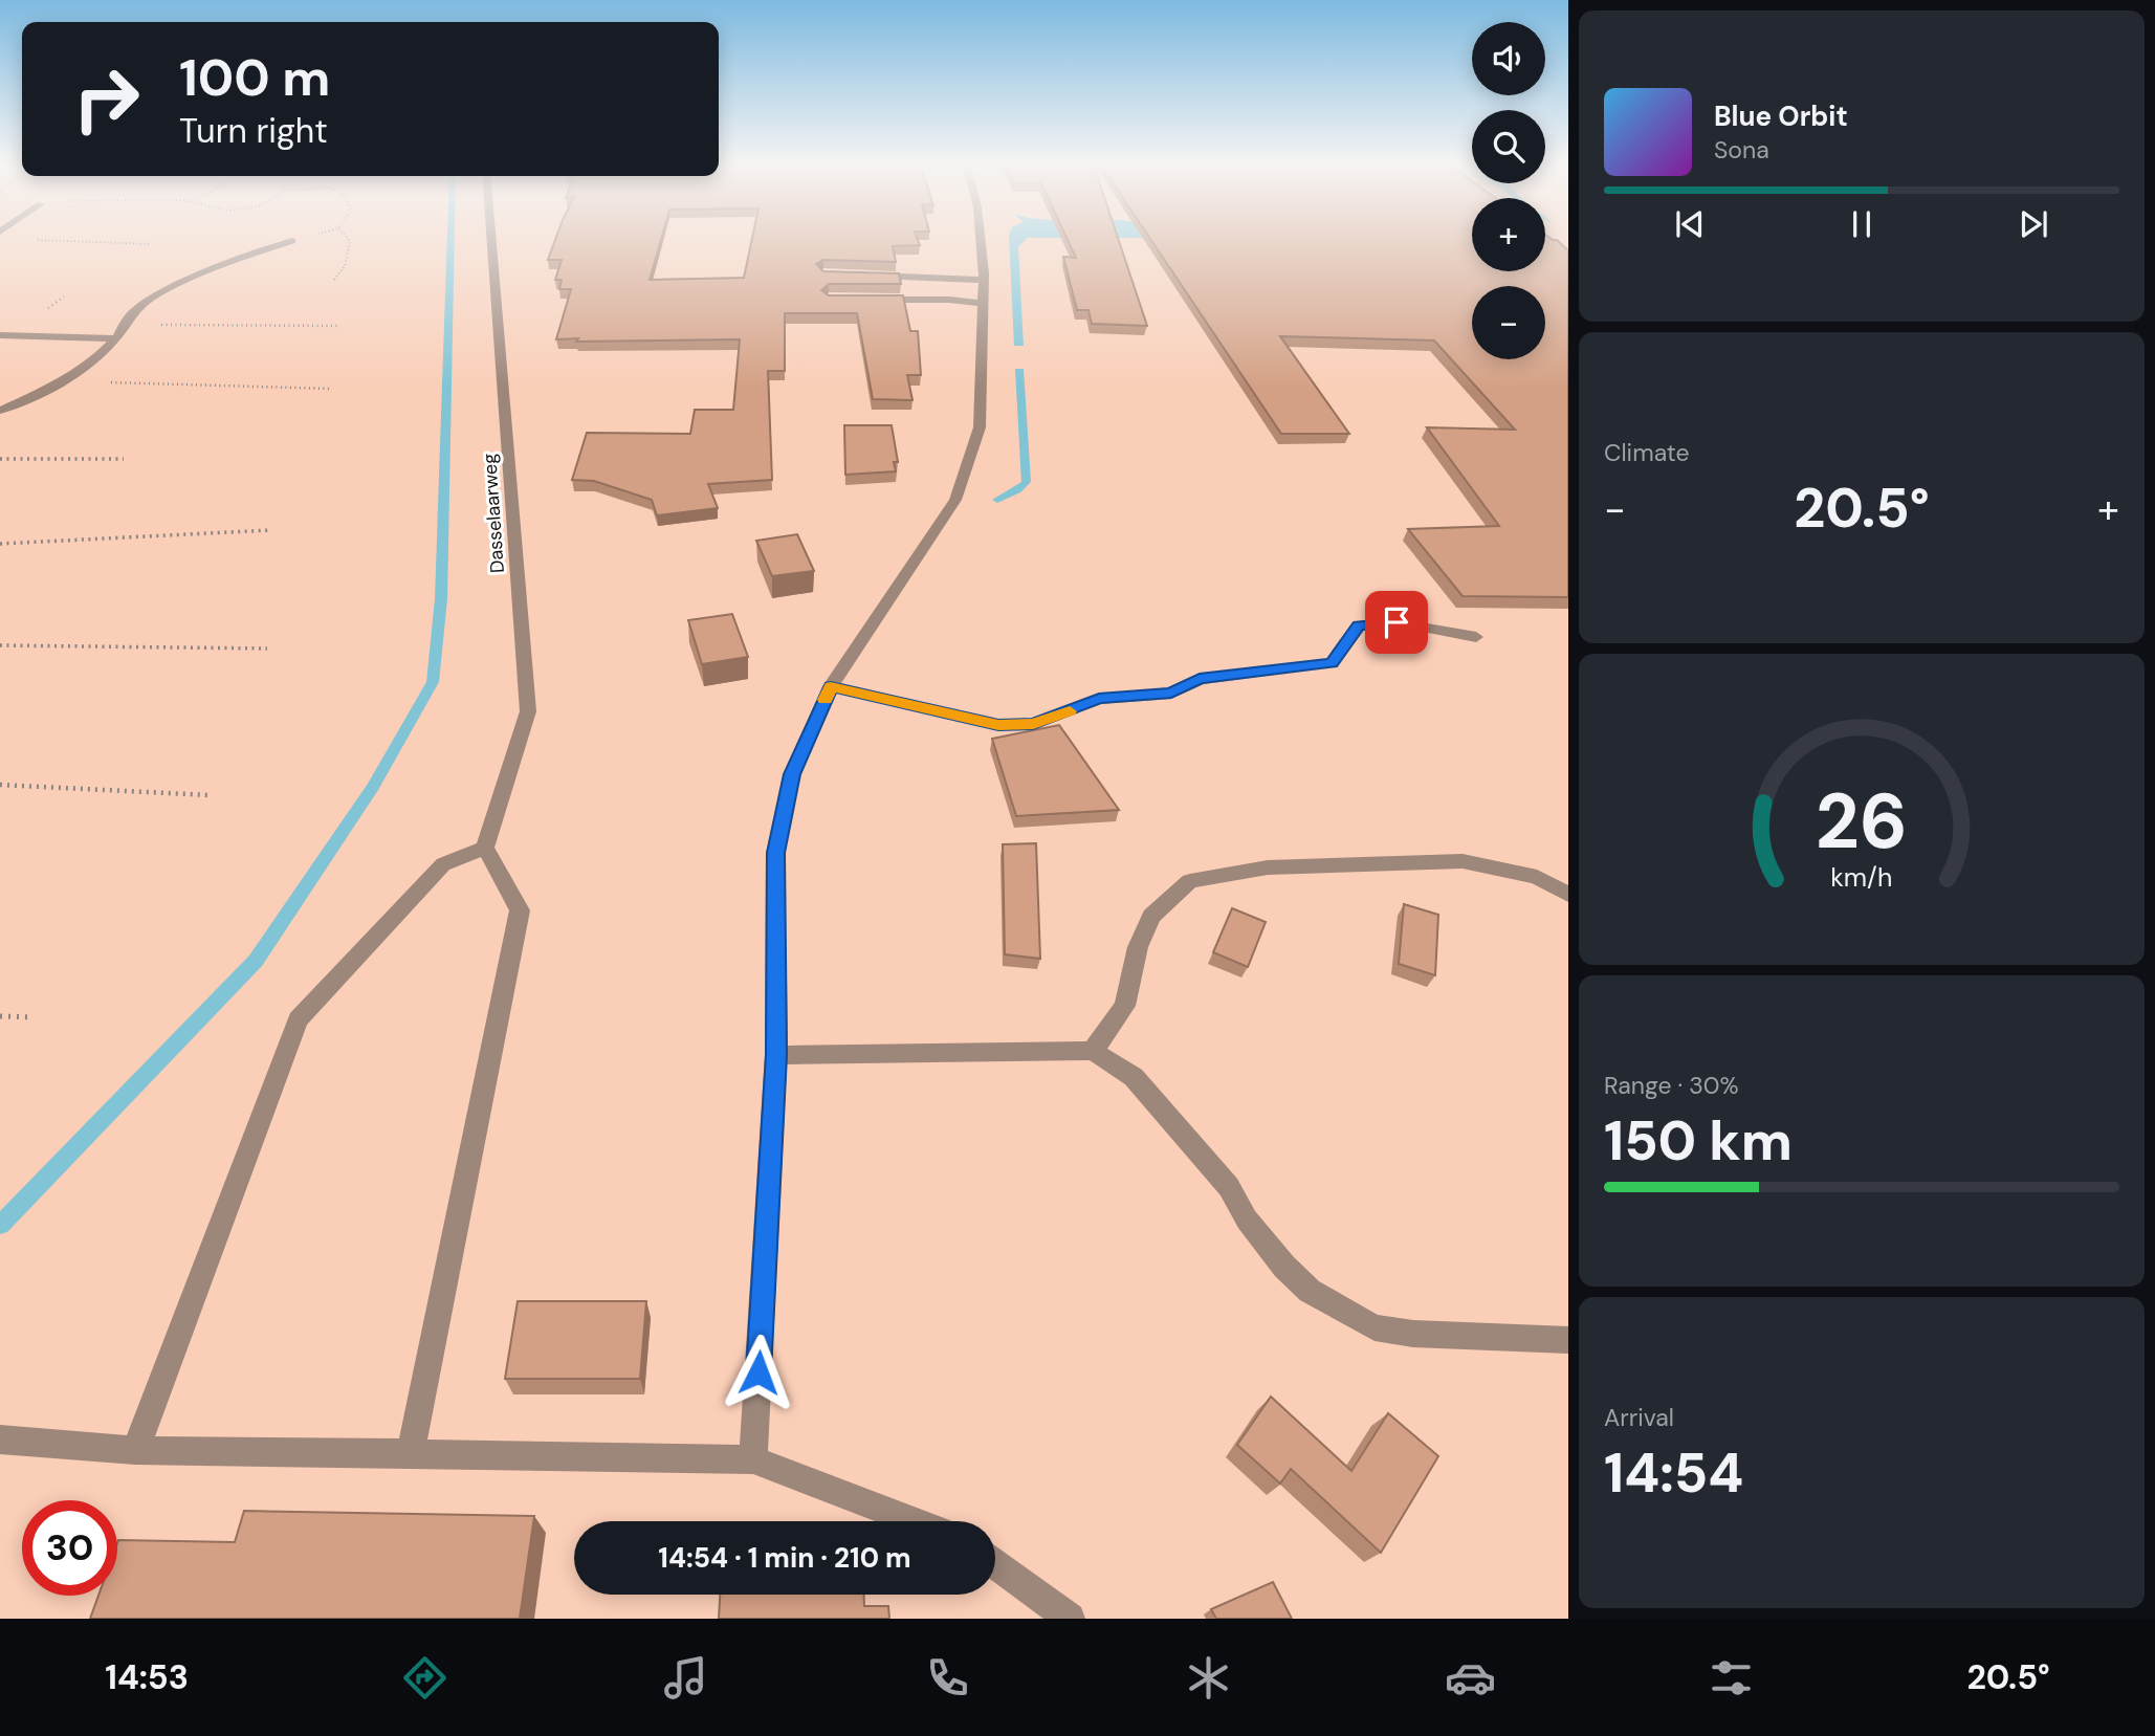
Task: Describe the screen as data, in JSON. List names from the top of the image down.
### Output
{
  "streets": {
    "street": ["Dasselaarweg"]
  },
  "page": {
    "map_buttons": ["+", "−"],
    "turn": ["100 m", "Turn right"],
    "song": ["Blue Orbit", "Sona"],
    "tile": [
      "Climate",
      ["Range · 30%", "150 km"],
      ["Arrival", "14:54"]
    ],
    "heat": ["−", "20.5°", "+"],
    "limit": "30",
    "trip": "14:54 · 1 min · 210 m",
    "tabs": ["14:53", "20.5°"],
    "gauge": ["26", "km/h"]
  }
}
